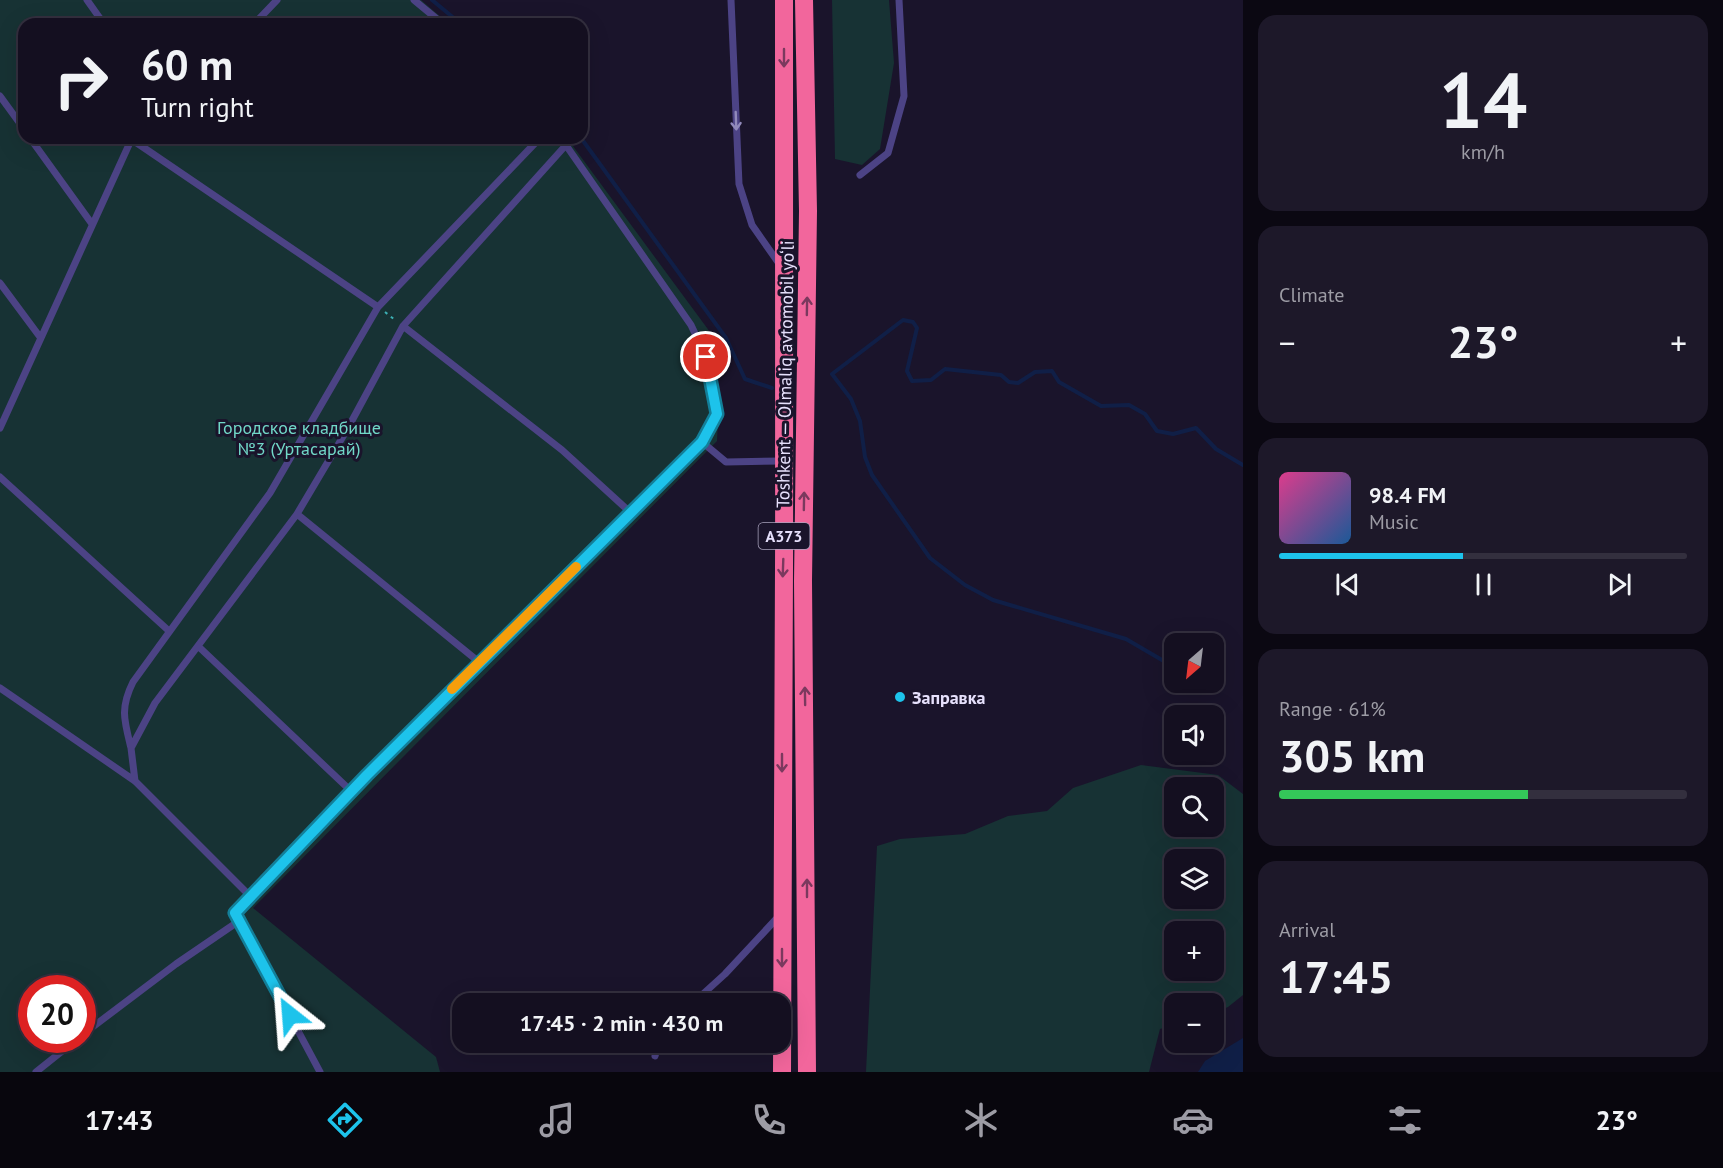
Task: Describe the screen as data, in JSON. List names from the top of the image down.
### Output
{
  "streets": {
    "highway": ["Toshkent — Olmaliq avtomobil yo‘li", "A373"]
  },
  "parks": ["Городское кладбище №3 (Уртасарай)"],
  "places": ["Заправка"],
  "north": "bottom left",
  "page": {
    "tile": [
      ["14", "km/h"],
      "Climate",
      ["Range · 61%", "305 km"],
      ["Arrival", "17:45"]
    ],
    "turn": ["60 m", "Turn right"],
    "heat": ["−", "23°", "+"],
    "song": ["98.4 FM", "Music"],
    "map_buttons": ["+", "−"],
    "limit": "20",
    "trip": "17:45 · 2 min · 430 m",
    "tabs": ["17:43", "23°"]
  }
}
